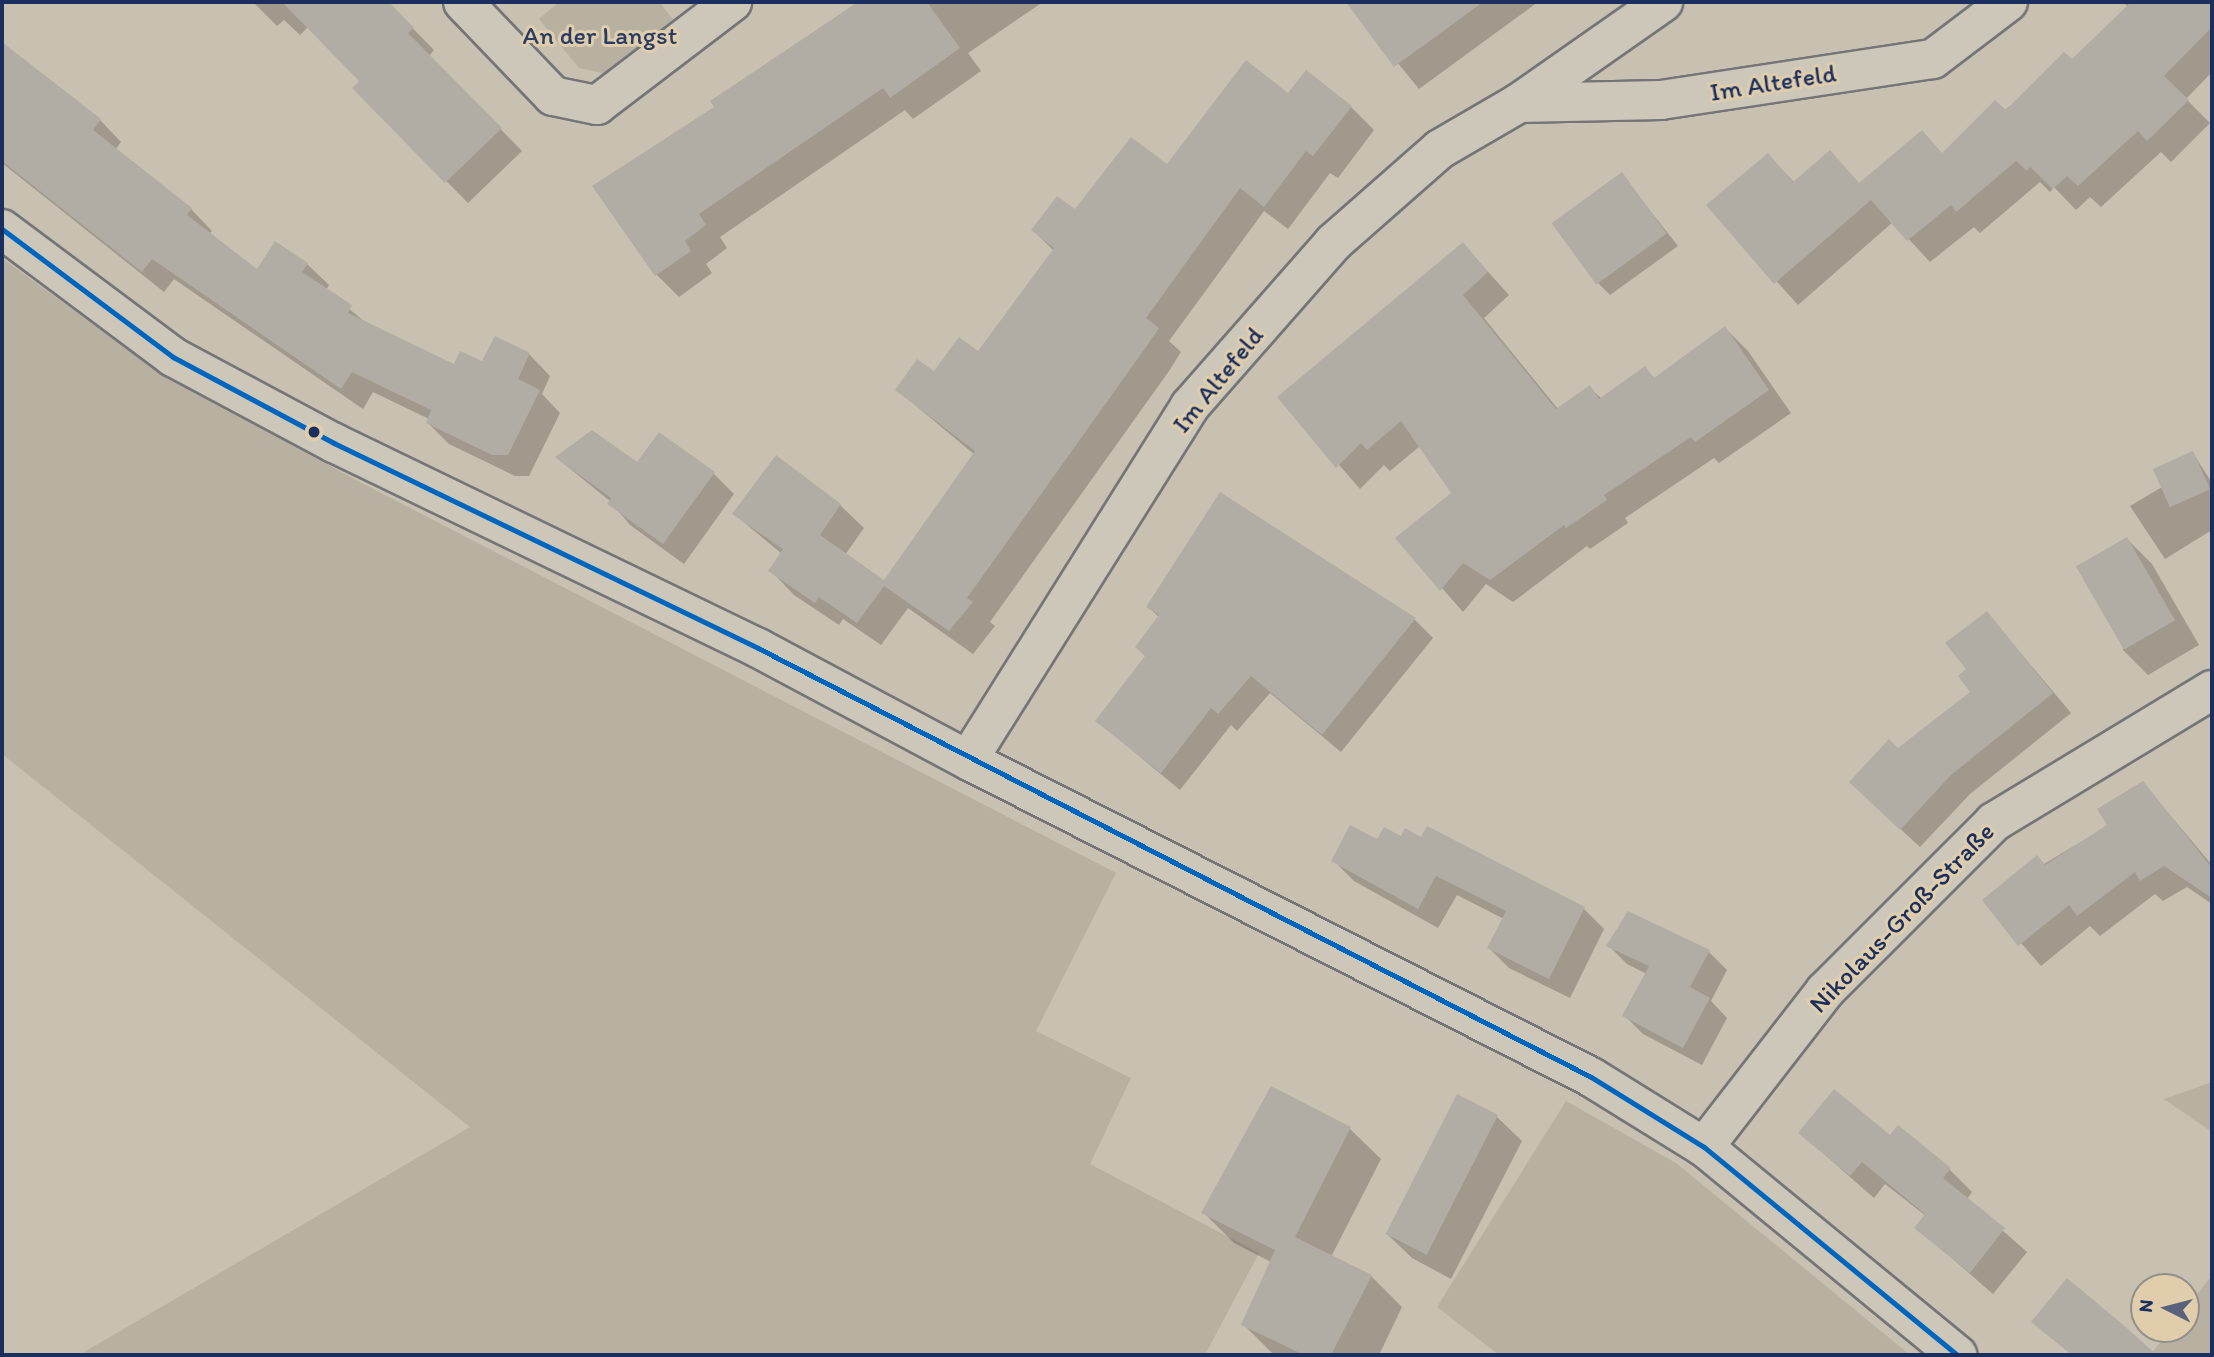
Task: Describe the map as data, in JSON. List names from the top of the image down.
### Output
{
  "streets": {
    "street": ["Im Altefeld", "Nikolaus-Groß-Straße"]
  },
  "parks": ["An der Langst"],
  "north": "left"
}
